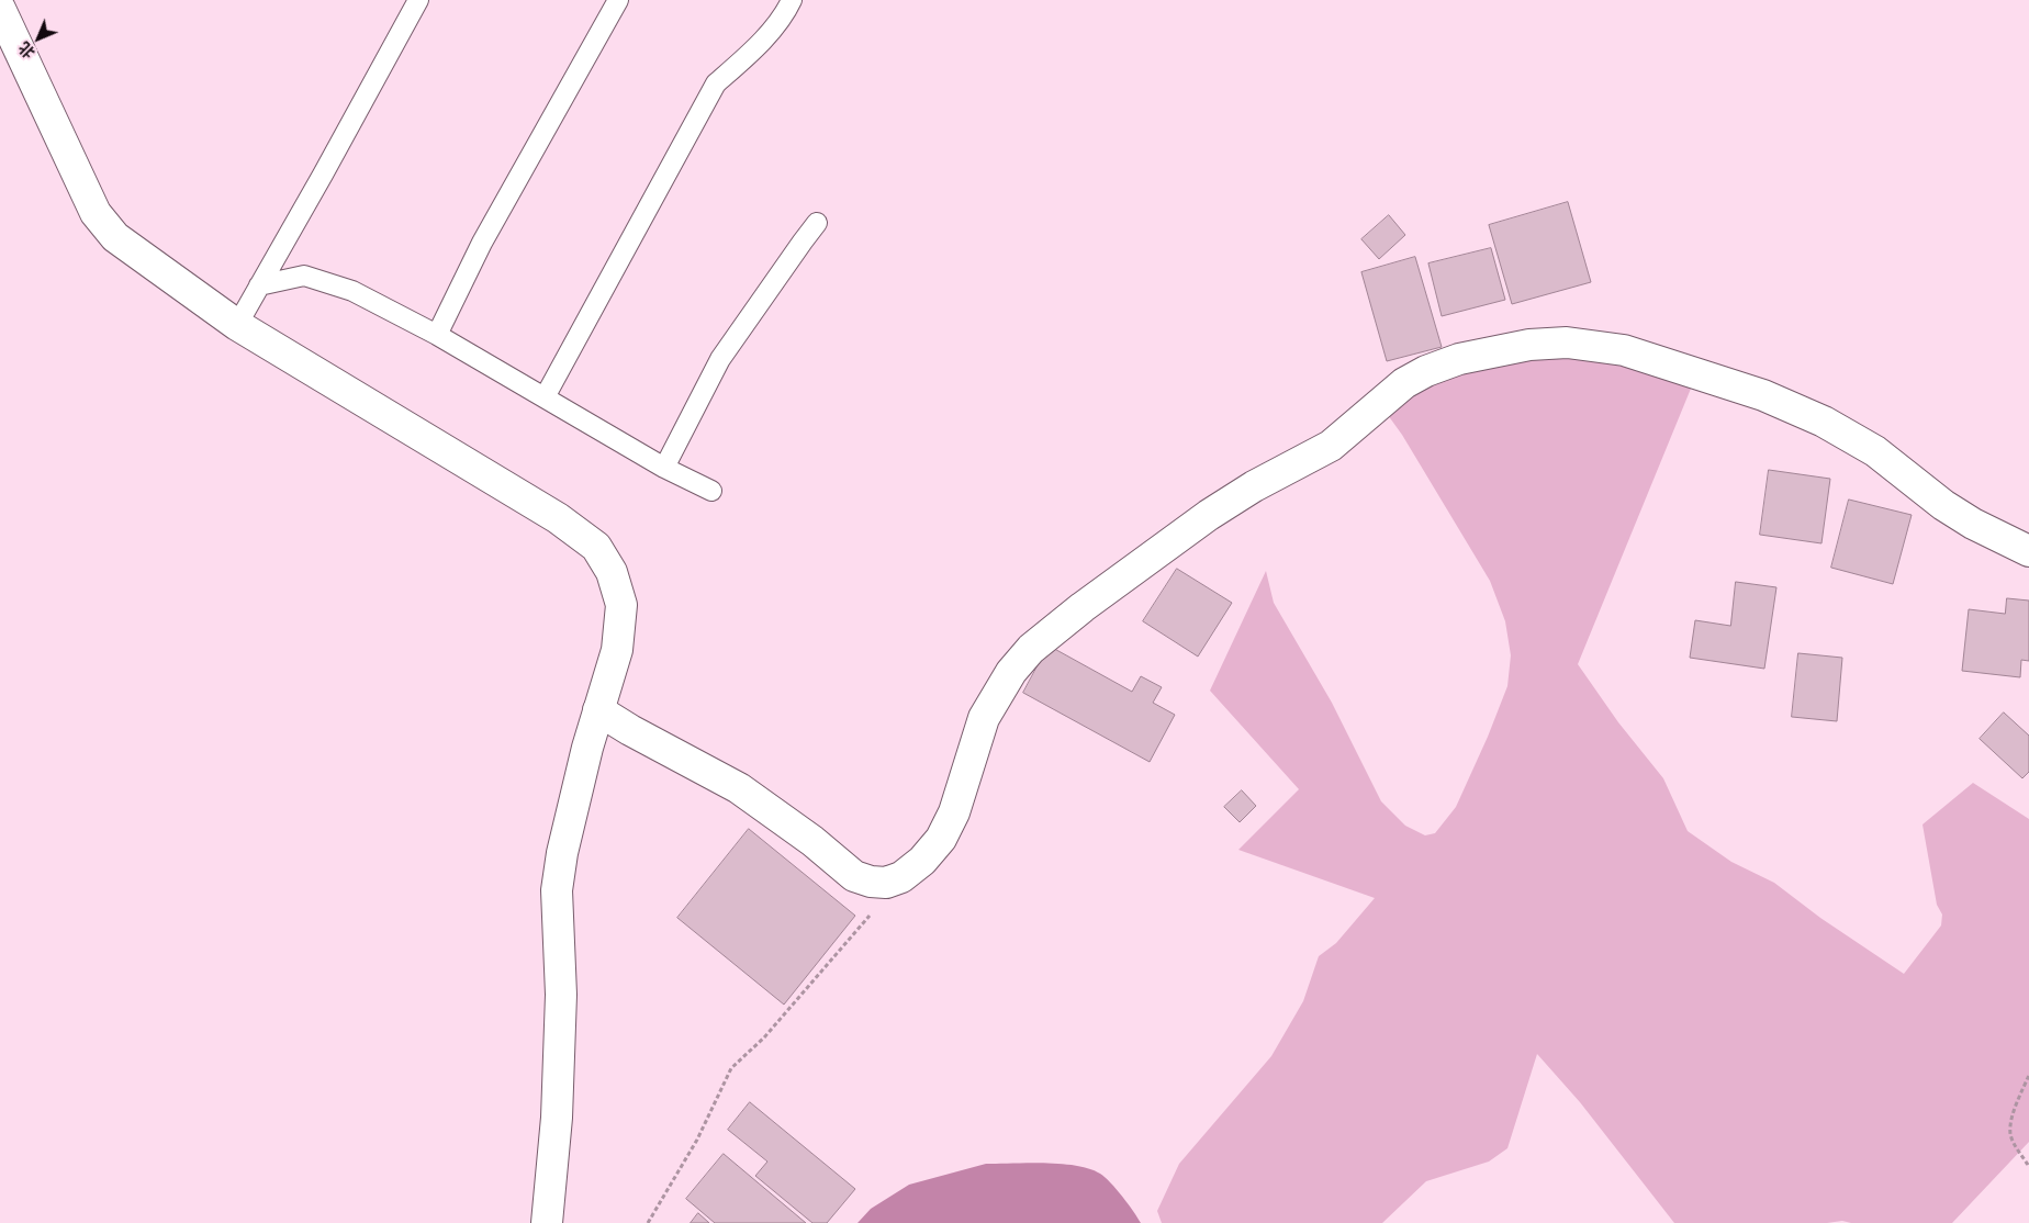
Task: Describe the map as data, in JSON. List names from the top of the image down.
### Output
{
  "north": "bottom left"
}
